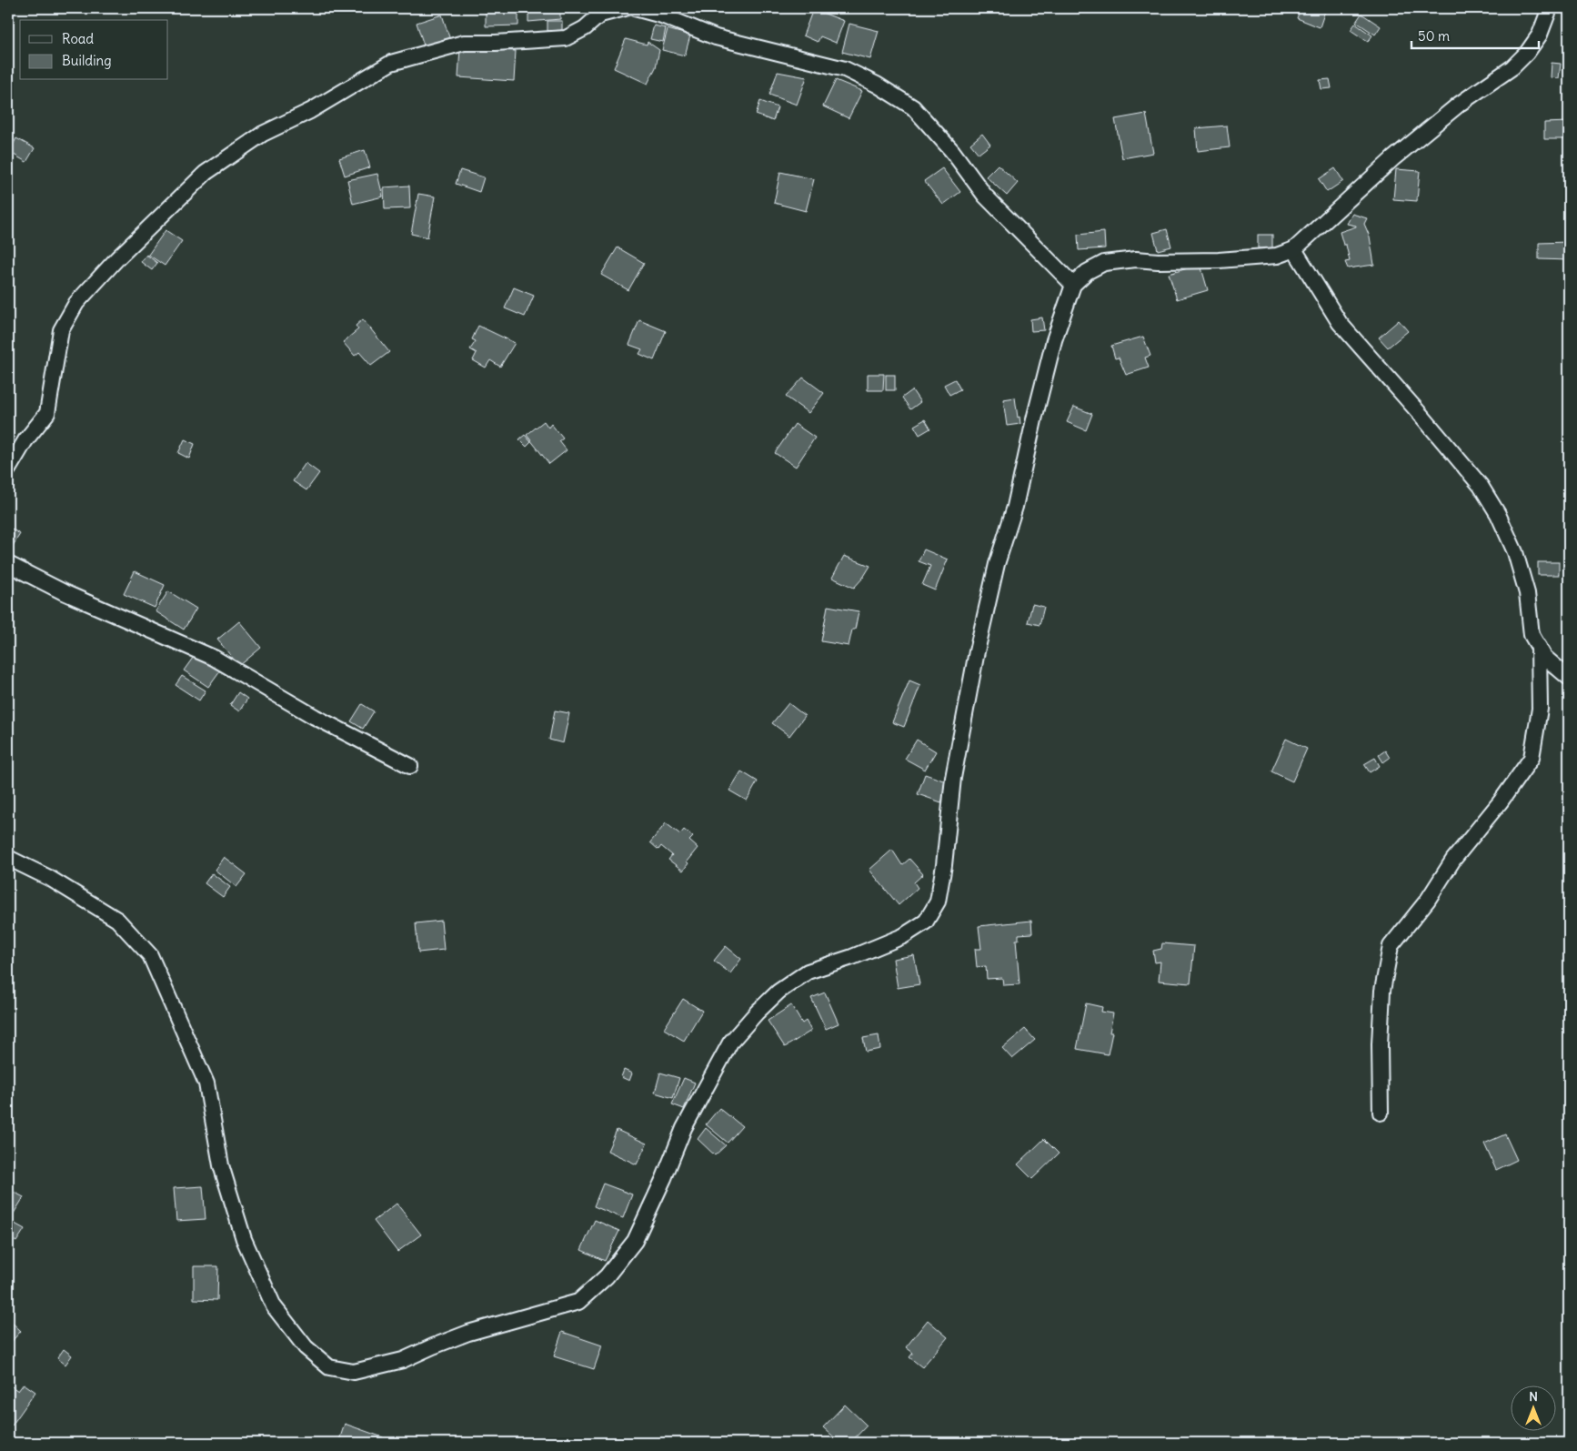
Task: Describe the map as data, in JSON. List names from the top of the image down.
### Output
{
  "legend": ["Road", "Building"],
  "scale_bar": "50 m",
  "north": "top"
}
